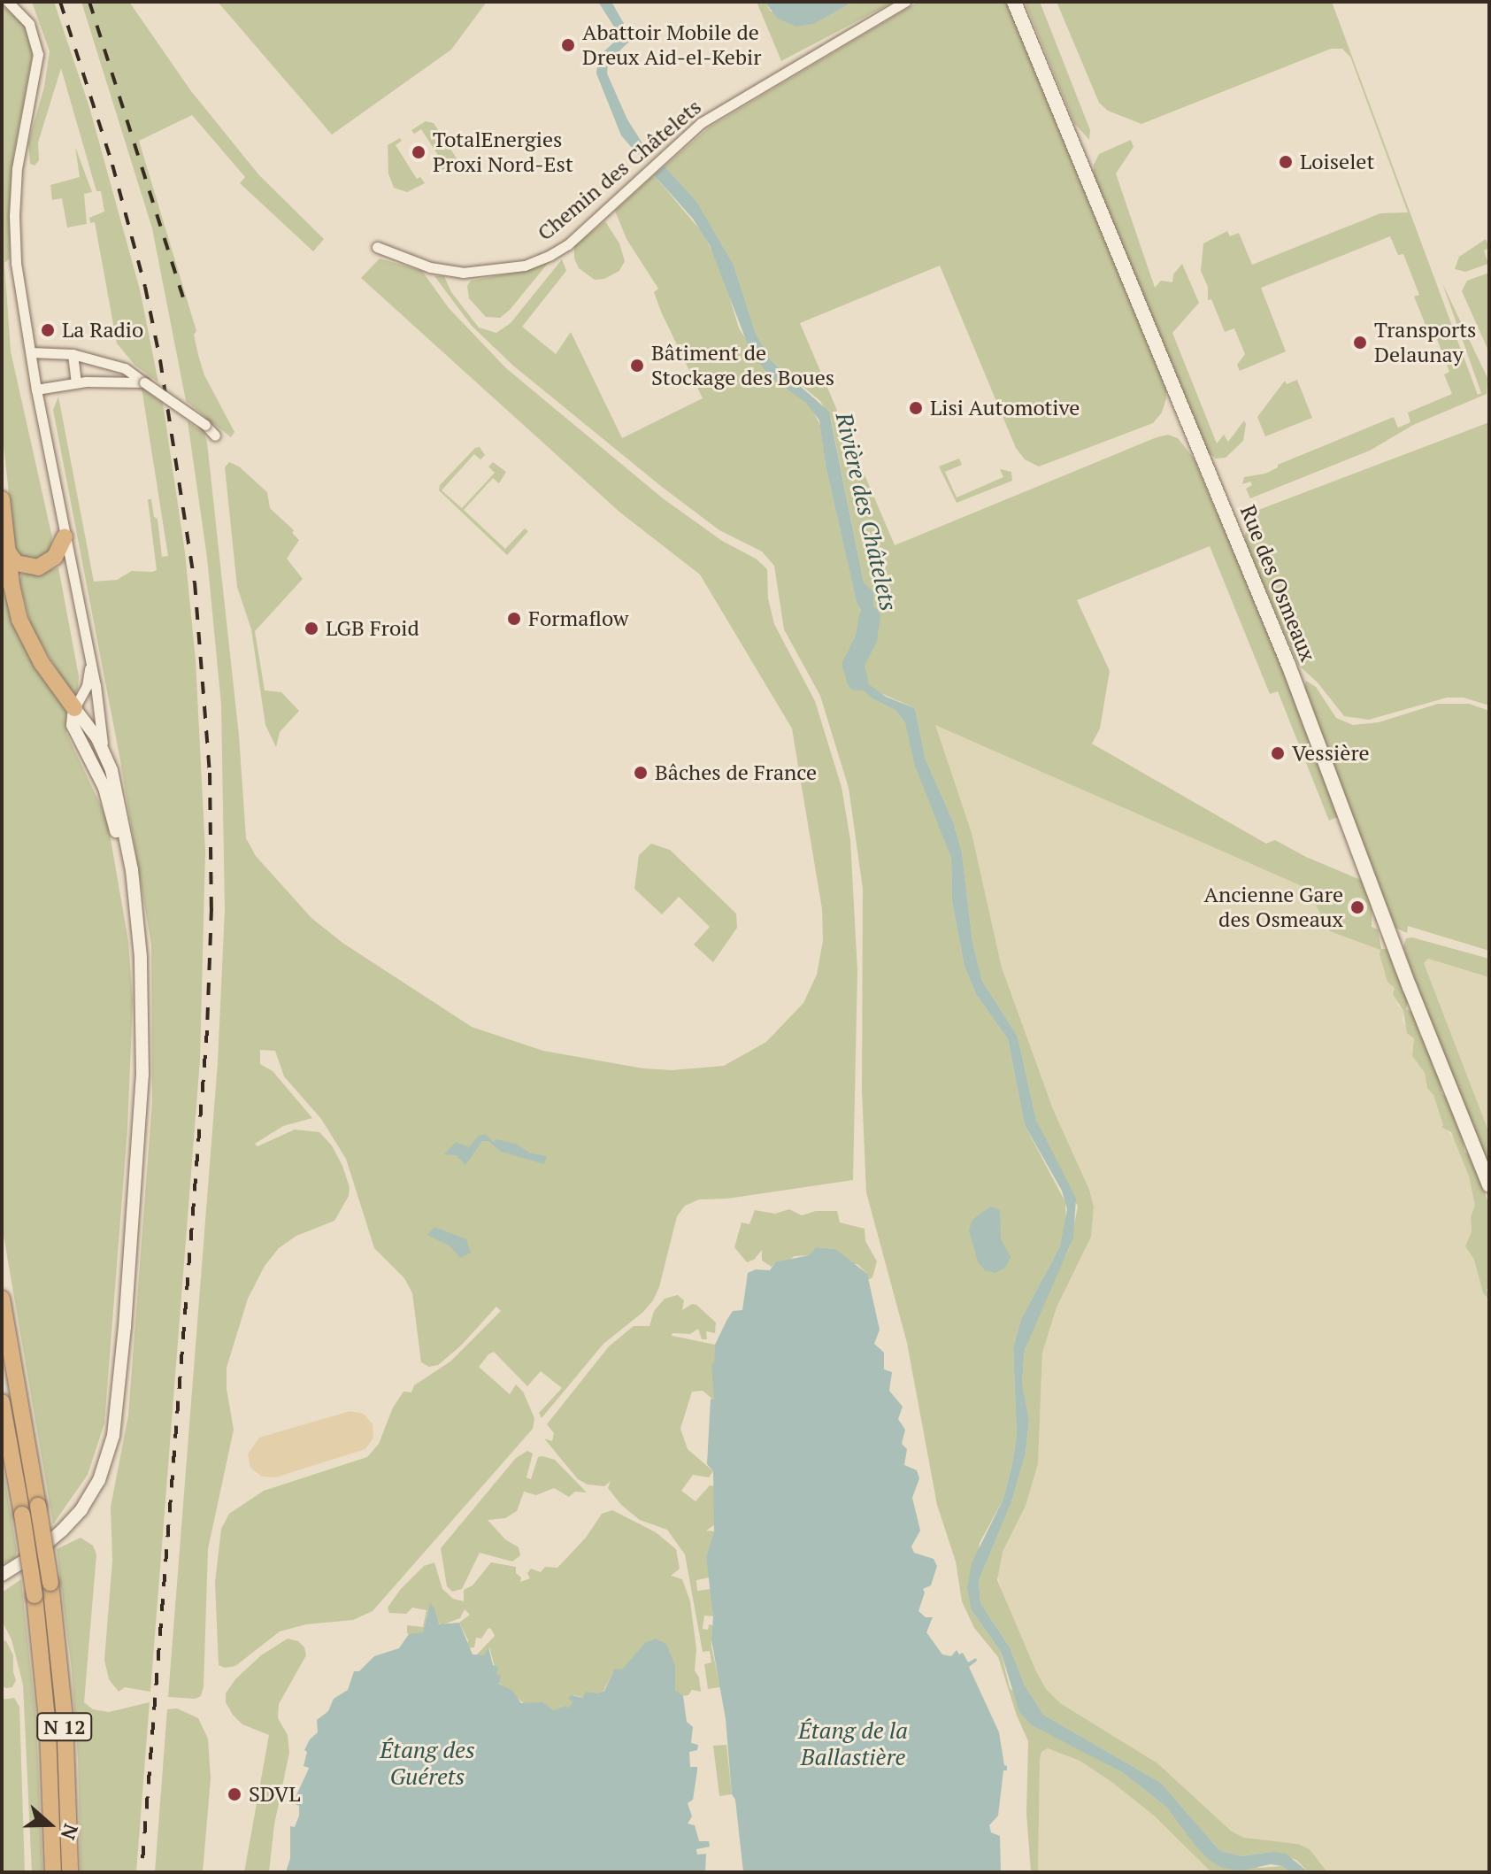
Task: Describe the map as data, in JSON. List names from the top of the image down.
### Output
{
  "streets": {
    "highway": ["N 12"],
    "main road": ["Rue des Osmeaux"],
    "street": ["Chemin des Châtelets"]
  },
  "water": ["Rivière des Châtelets", "Étang de la Ballastière", "Étang des Guérets"],
  "places": [
    "Abattoir Mobile de Dreux Aid-el-Kebir",
    "TotalEnergies Proxi Nord-Est",
    "Loiselet",
    "La Radio",
    "Transports Delaunay",
    "Bâtiment de Stockage des Boues",
    "Lisi Automotive",
    "Formaflow",
    "LGB Froid",
    "Vessière",
    "Bâches de France",
    "Ancienne Gare des Osmeaux",
    "SDVL"
  ],
  "north": "right"
}
